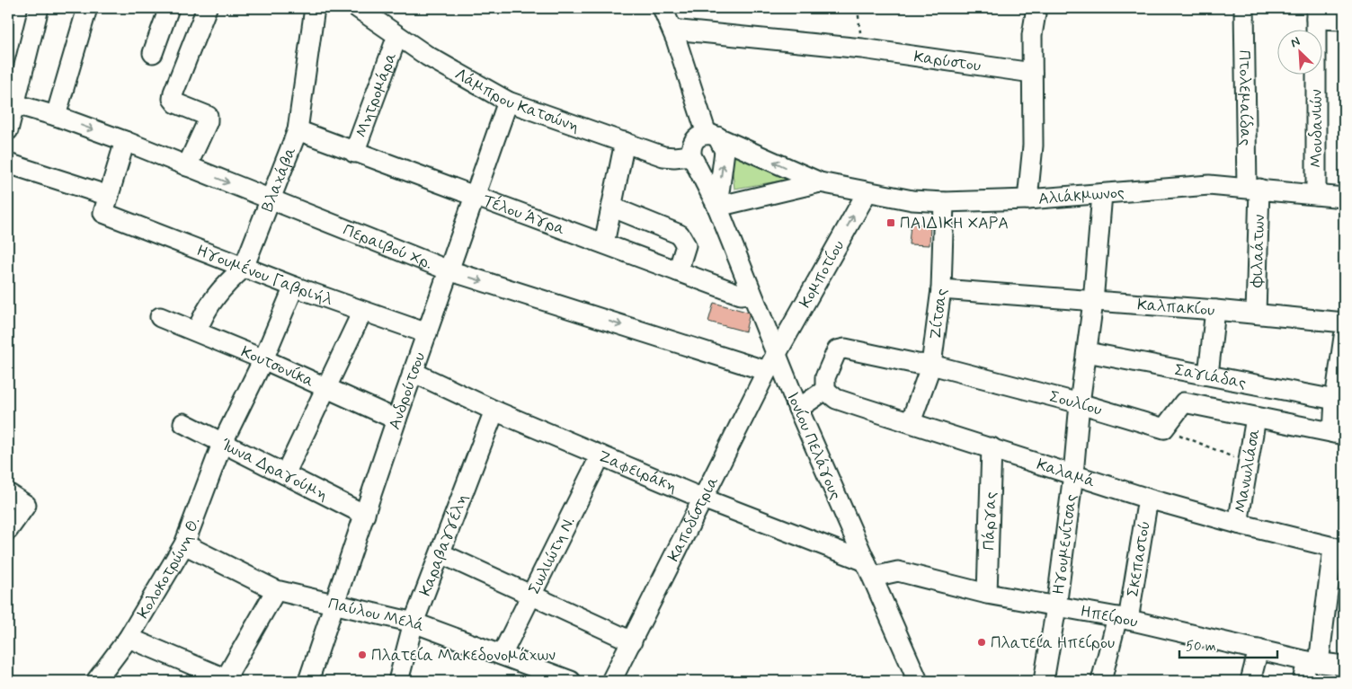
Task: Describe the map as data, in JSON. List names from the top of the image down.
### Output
{
  "streets": {
    "street": [
      "Καρύστου",
      "Μητρομάρα",
      "Λάμπρου Κατσώνη",
      "Πτολεμαίδας",
      "Μουδανιών",
      "Βλαχάβα",
      "Αλιάκμωνος",
      "Τέλου Άγρα",
      "Περαιβού Χρ.",
      "Φιλαάτων",
      "Κομποτίου",
      "Ηγουμένου Γαβριήλ",
      "Καλπακίου",
      "Ζίτσας",
      "Κουτσονίκα",
      "Σαγιάδας",
      "Ανδρούτσου",
      "Σουλίου",
      "Ιονίου Πελάγους",
      "Ίωνα Δραγούμη",
      "Ζαφειράκη",
      "Μανωλιάσα",
      "Καλαμά",
      "Καποδίστρια",
      "Πάργας",
      "Καραβαγγέλη",
      "Ηγουμενίτσας",
      "Σωλιώτη Ν.",
      "Σκεπαστού",
      "Κολοκοτρώνη Θ.",
      "Παύλου Μελά",
      "Ηπείρου"
    ]
  },
  "crossings": [
    ["Μητρομάρα", "Λάμπρου Κατσώνη"],
    ["Μητρομάρα", "Τέλου Άγρα"],
    ["Λάμπρου Κατσώνη", "Ανδρούτσου"],
    ["Λάμπρου Κατσώνη", "Ιονίου Πελάγους"],
    ["Πτολεμαίδας", "Αλιάκμωνος"],
    ["Πτολεμαίδας", "Φιλαάτων"],
    ["Μουδανιών", "Αλιάκμωνος"],
    ["Βλαχάβα", "Τέλου Άγρα"],
    ["Βλαχάβα", "Περαιβού Χρ."],
    ["Βλαχάβα", "Ηγουμένου Γαβριήλ"],
    ["Βλαχάβα", "Κουτσονίκα"],
    ["Αλιάκμωνος", "Φιλαάτων"],
    ["Αλιάκμωνος", "Κομποτίου"],
    ["Αλιάκμωνος", "Ζίτσας"],
    ["Αλιάκμωνος", "Ιονίου Πελάγους"],
    ["Αλιάκμωνος", "Ηγουμενίτσας"],
    ["Τέλου Άγρα", "Ανδρούτσου"],
    ["Τέλου Άγρα", "Ιονίου Πελάγους"],
    ["Περαιβού Χρ.", "Κομποτίου"],
    ["Περαιβού Χρ.", "Ανδρούτσου"],
    ["Περαιβού Χρ.", "Ιονίου Πελάγους"],
    ["Περαιβού Χρ.", "Καποδίστρια"],
    ["Φιλαάτων", "Καλπακίου"],
    ["Κομποτίου", "Ιονίου Πελάγους"],
    ["Κομποτίου", "Καποδίστρια"],
    ["Ηγουμένου Γαβριήλ", "Ανδρούτσου"],
    ["Ηγουμένου Γαβριήλ", "Κολοκοτρώνη Θ."],
    ["Καλπακίου", "Ζίτσας"],
    ["Καλπακίου", "Ηγουμενίτσας"],
    ["Ζίτσας", "Σουλίου"],
    ["Ζίτσας", "Καλαμά"],
    ["Κουτσονίκα", "Ανδρούτσου"],
    ["Κουτσονίκα", "Κολοκοτρώνη Θ."],
    ["Σαγιάδας", "Ηγουμενίτσας"],
    ["Ανδρούτσου", "Ίωνα Δραγούμη"],
    ["Ανδρούτσου", "Ζαφειράκη"],
    ["Ανδρούτσου", "Παύλου Μελά"],
    ["Σουλίου", "Καλαμά"],
    ["Σουλίου", "Ηγουμενίτσας"],
    ["Ιονίου Πελάγους", "Ζαφειράκη"],
    ["Ιονίου Πελάγους", "Καποδίστρια"],
    ["Ιονίου Πελάγους", "Ηπείρου"],
    ["Ίωνα Δραγούμη", "Κολοκοτρώνη Θ."],
    ["Ζαφειράκη", "Καποδίστρια"],
    ["Ζαφειράκη", "Καραβαγγέλη"],
    ["Ζαφειράκη", "Σωλιώτη Ν."],
    ["Ζαφειράκη", "Ηπείρου"],
    ["Μανωλιάσα", "Καλαμά"],
    ["Καλαμά", "Πάργας"],
    ["Καλαμά", "Ηγουμενίτσας"],
    ["Καλαμά", "Σκεπαστού"],
    ["Πάργας", "Ηπείρου"],
    ["Καραβαγγέλη", "Παύλου Μελά"],
    ["Ηγουμενίτσας", "Ηπείρου"],
    ["Σωλιώτη Ν.", "Παύλου Μελά"],
    ["Σκεπαστού", "Ηπείρου"],
    ["Κολοκοτρώνη Θ.", "Παύλου Μελά"]
  ],
  "one_way": ["Περαιβού Χρ.", "Κομποτίου"],
  "places": {
    "transit": ["ΠΑΙΔΙΚΗ ΧΑΡΑ"],
    "other": ["Πλατεία Ηπείρου", "Πλατεία Μακεδονομάχων"]
  },
  "scale_bar": "50 m",
  "north": "top left"
}
